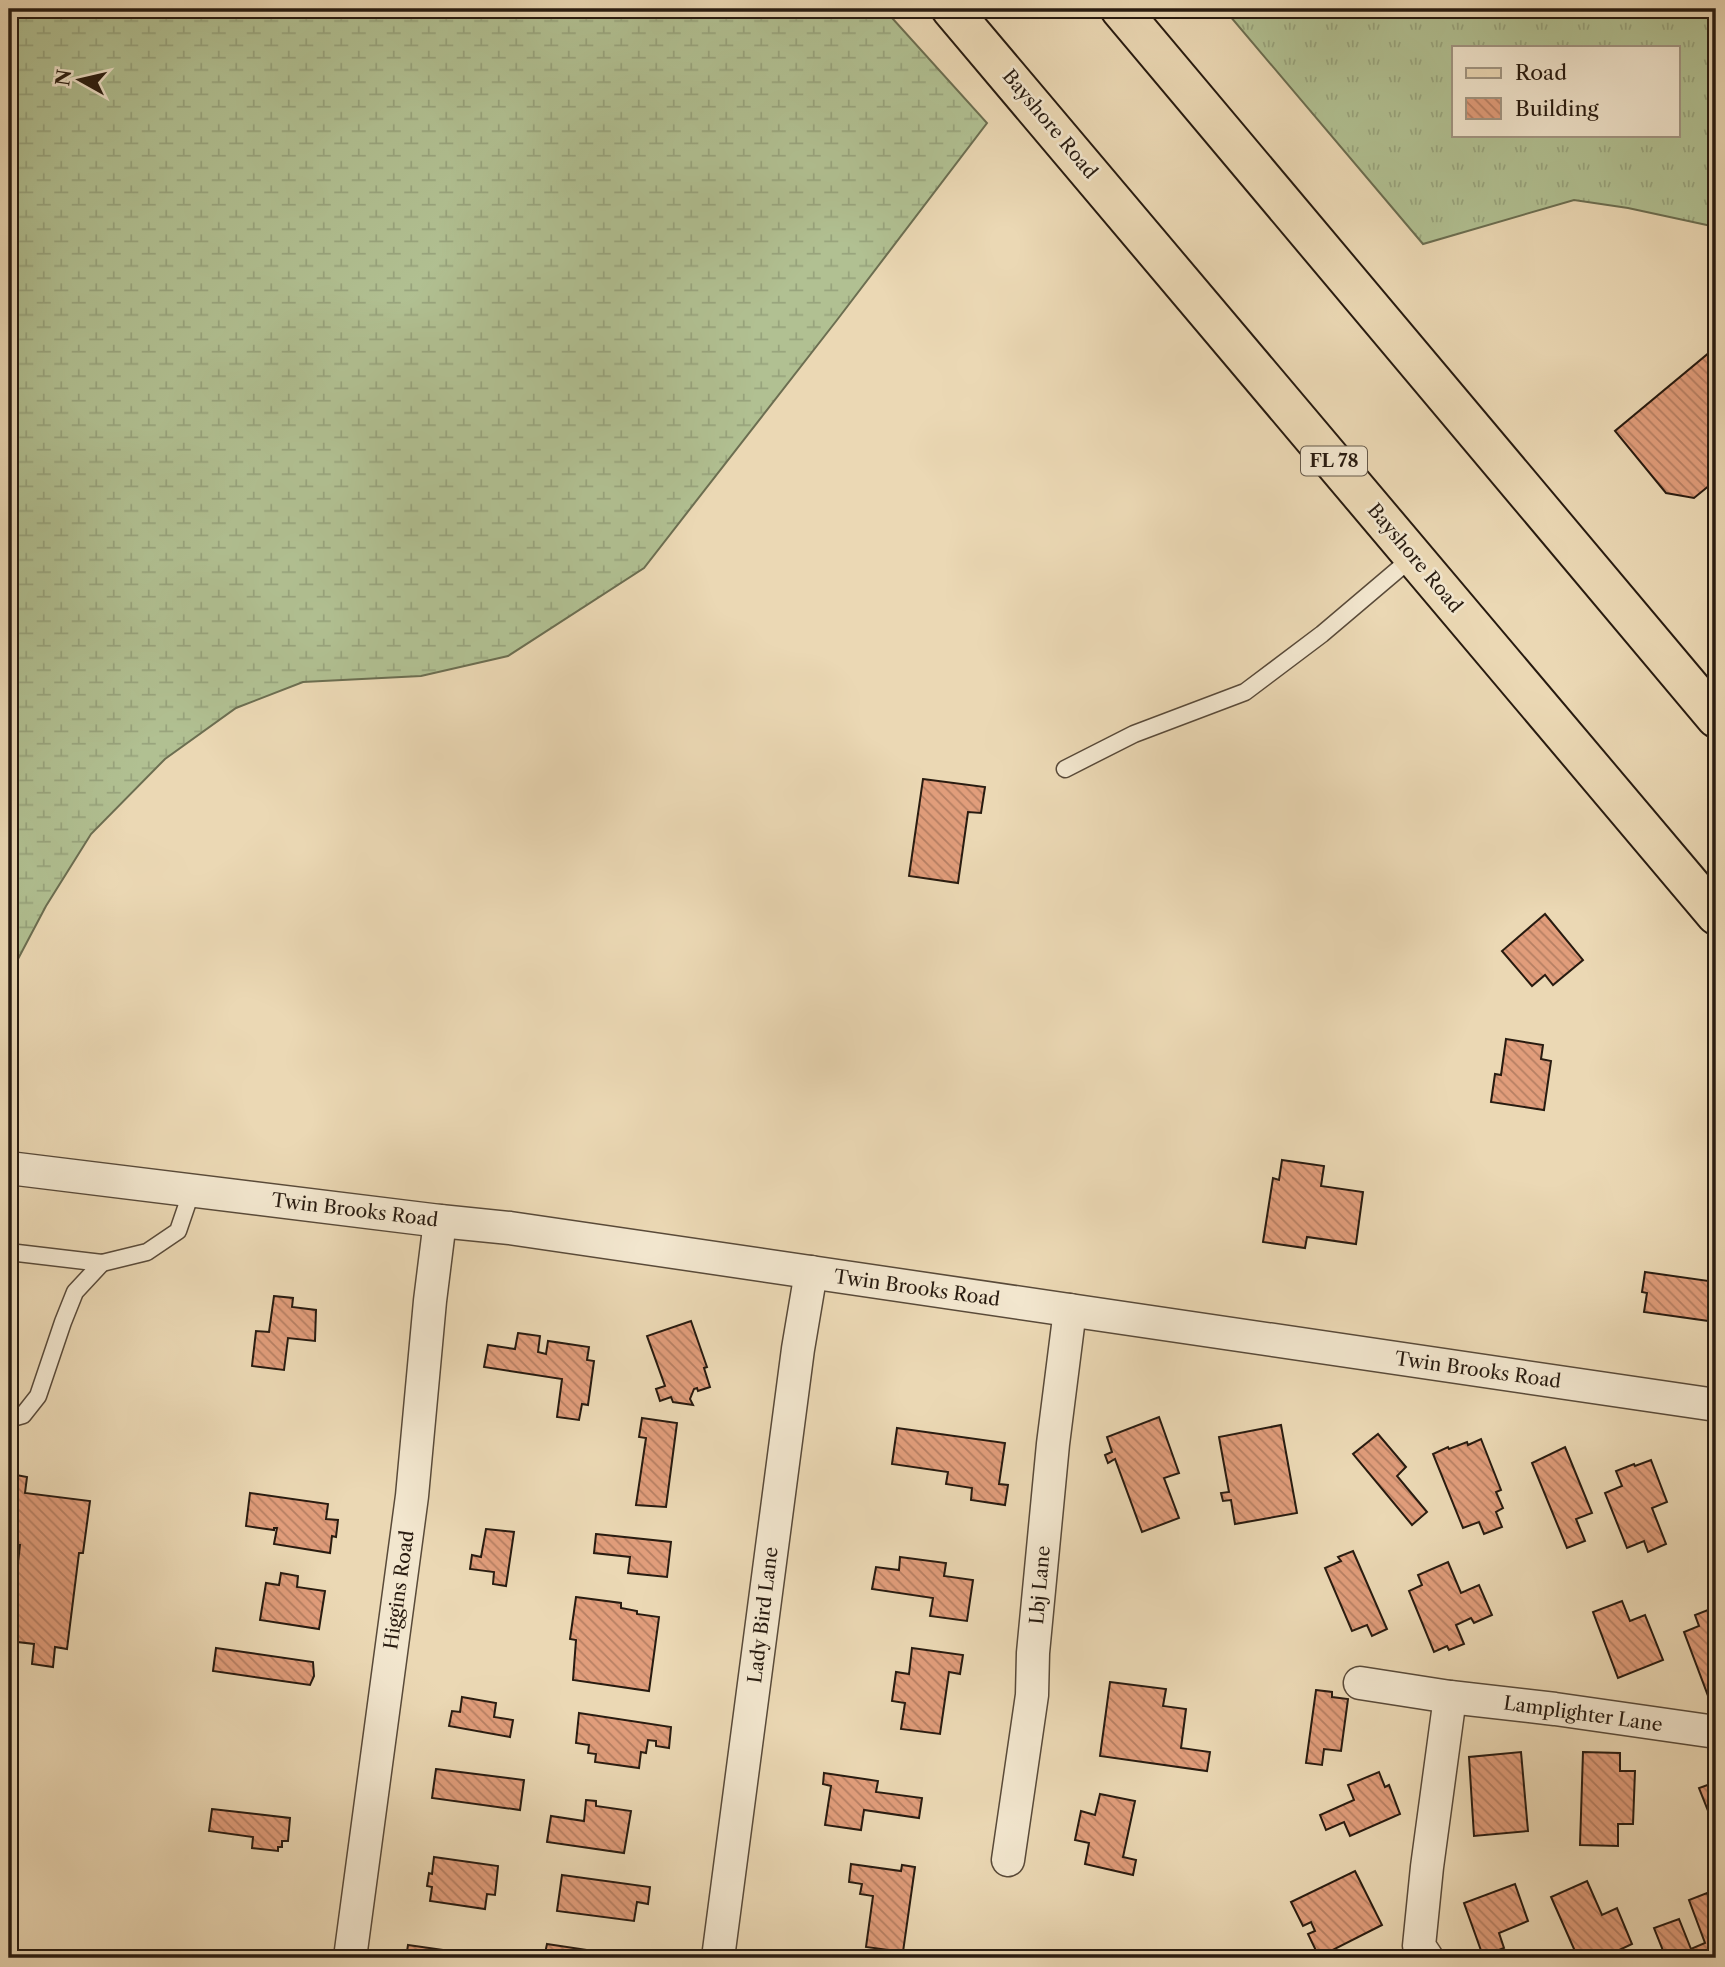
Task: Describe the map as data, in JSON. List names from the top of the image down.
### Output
{
  "streets": {
    "main road": ["Bayshore Road", "FL 78"],
    "street": [
      "Twin Brooks Road",
      "Lbj Lane",
      "Higgins Road",
      "Lady Bird Lane",
      "Lamplighter Lane"
    ]
  },
  "crossings": [
    ["Twin Brooks Road", "Lbj Lane"],
    ["Twin Brooks Road", "Higgins Road"],
    ["Twin Brooks Road", "Lady Bird Lane"]
  ],
  "legend": ["Road", "Building"],
  "north": "left"
}
